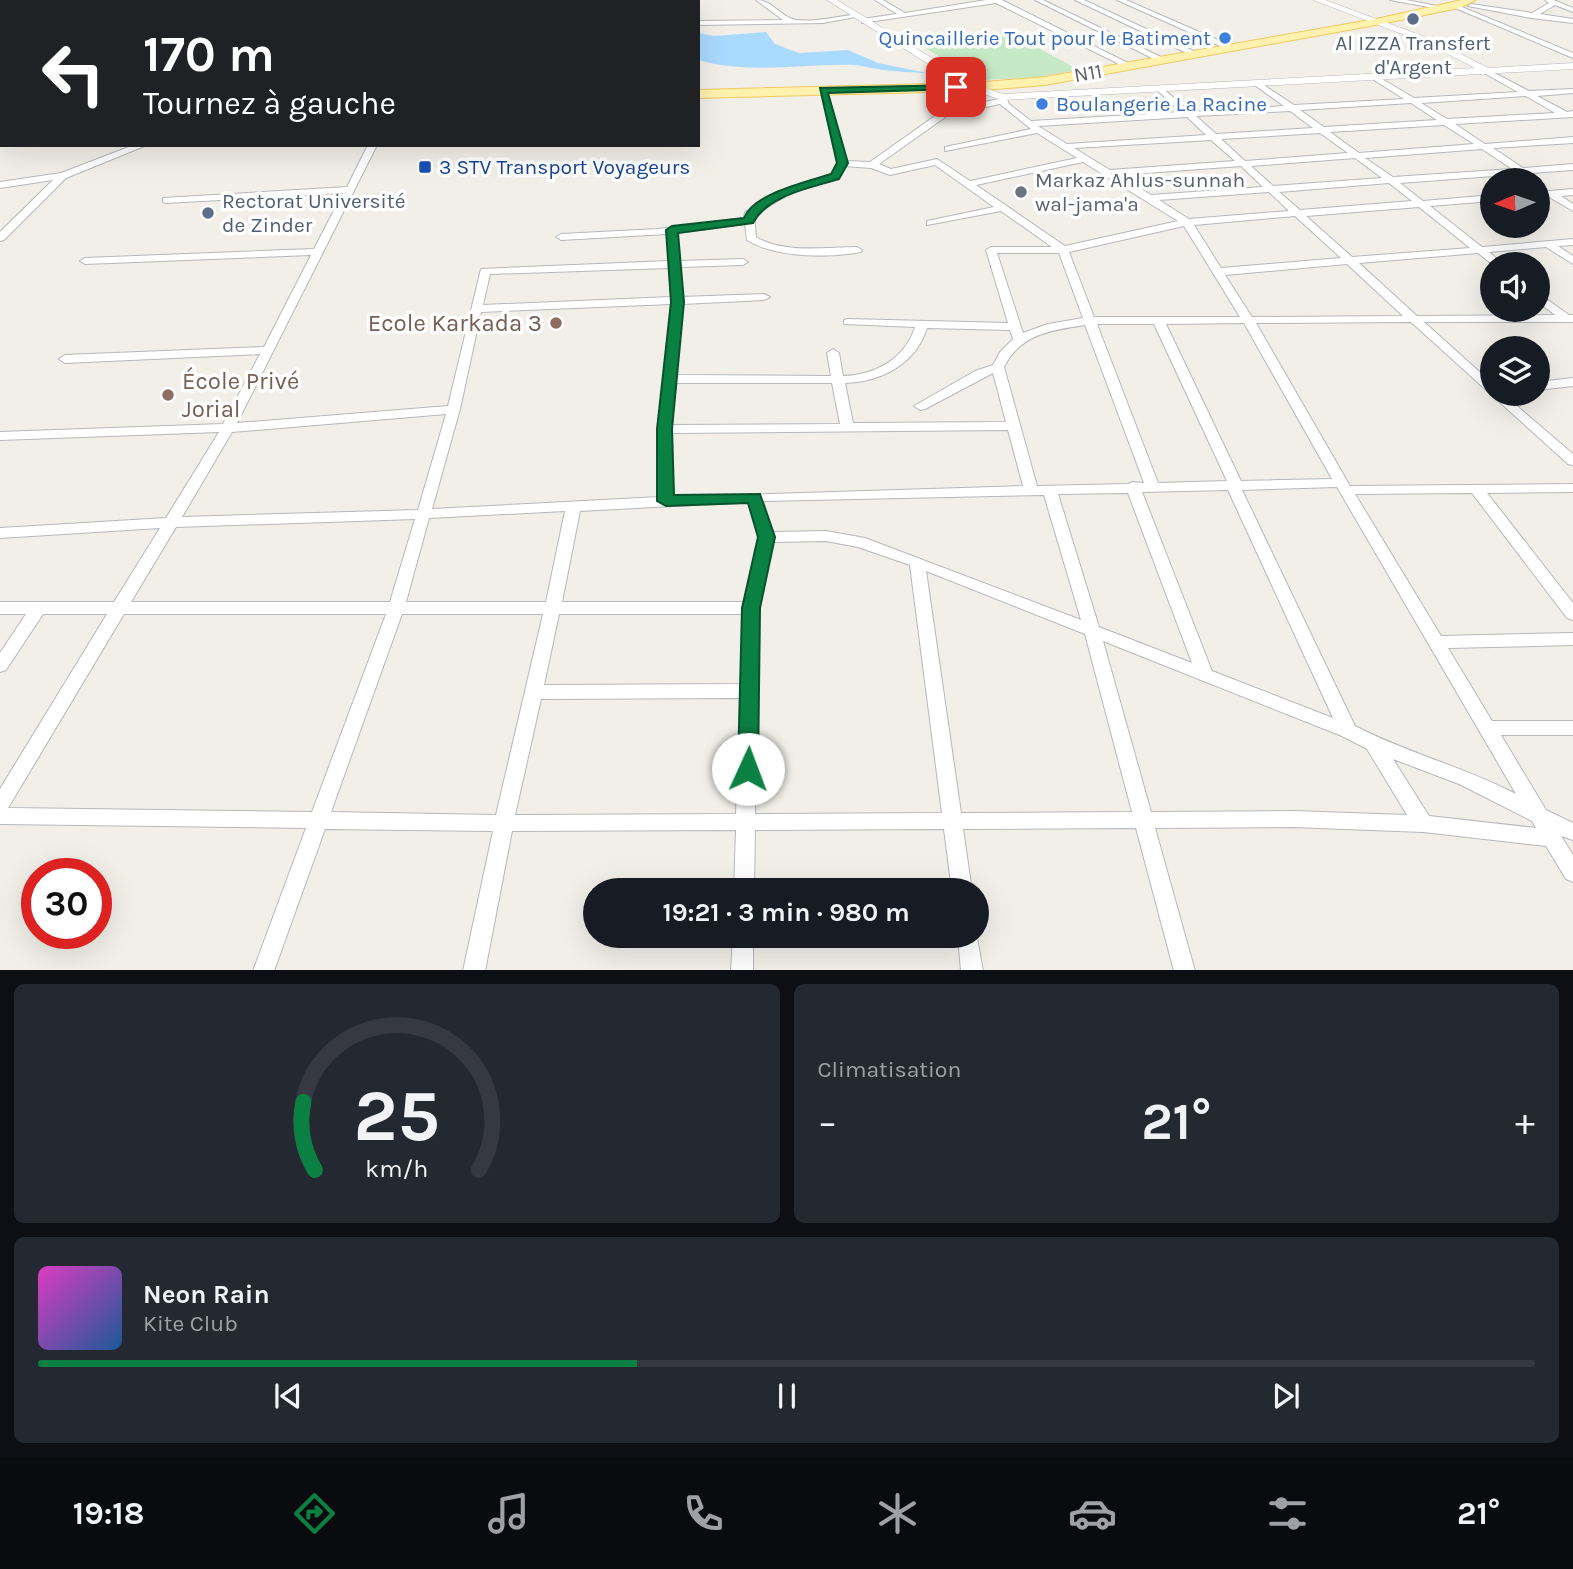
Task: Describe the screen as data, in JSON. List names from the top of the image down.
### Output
{
  "streets": {
    "main road": ["N11"]
  },
  "places": {
    "other": [
      "Al IZZA Transfert d'Argent",
      "Quincaillerie Tout pour le Batiment",
      "Boulangerie La Racine",
      "Markaz Ahlus-sunnah wal-jama'a",
      "Rectorat Université de Zinder",
      "Ecole Karkada 3",
      "École Privé Jorial"
    ],
    "transit": ["3 STV Transport Voyageurs"]
  },
  "north": "left",
  "page": {
    "turn": ["170 m", "Tournez à gauche"],
    "limit": "30",
    "trip": "19:21 · 3 min · 980 m",
    "tile": "Climatisation",
    "heat": ["−", "21°", "+"],
    "song": ["Neon Rain", "Kite Club"],
    "tabs": ["19:18", "21°"],
    "gauge": ["25", "km/h"]
  }
}
